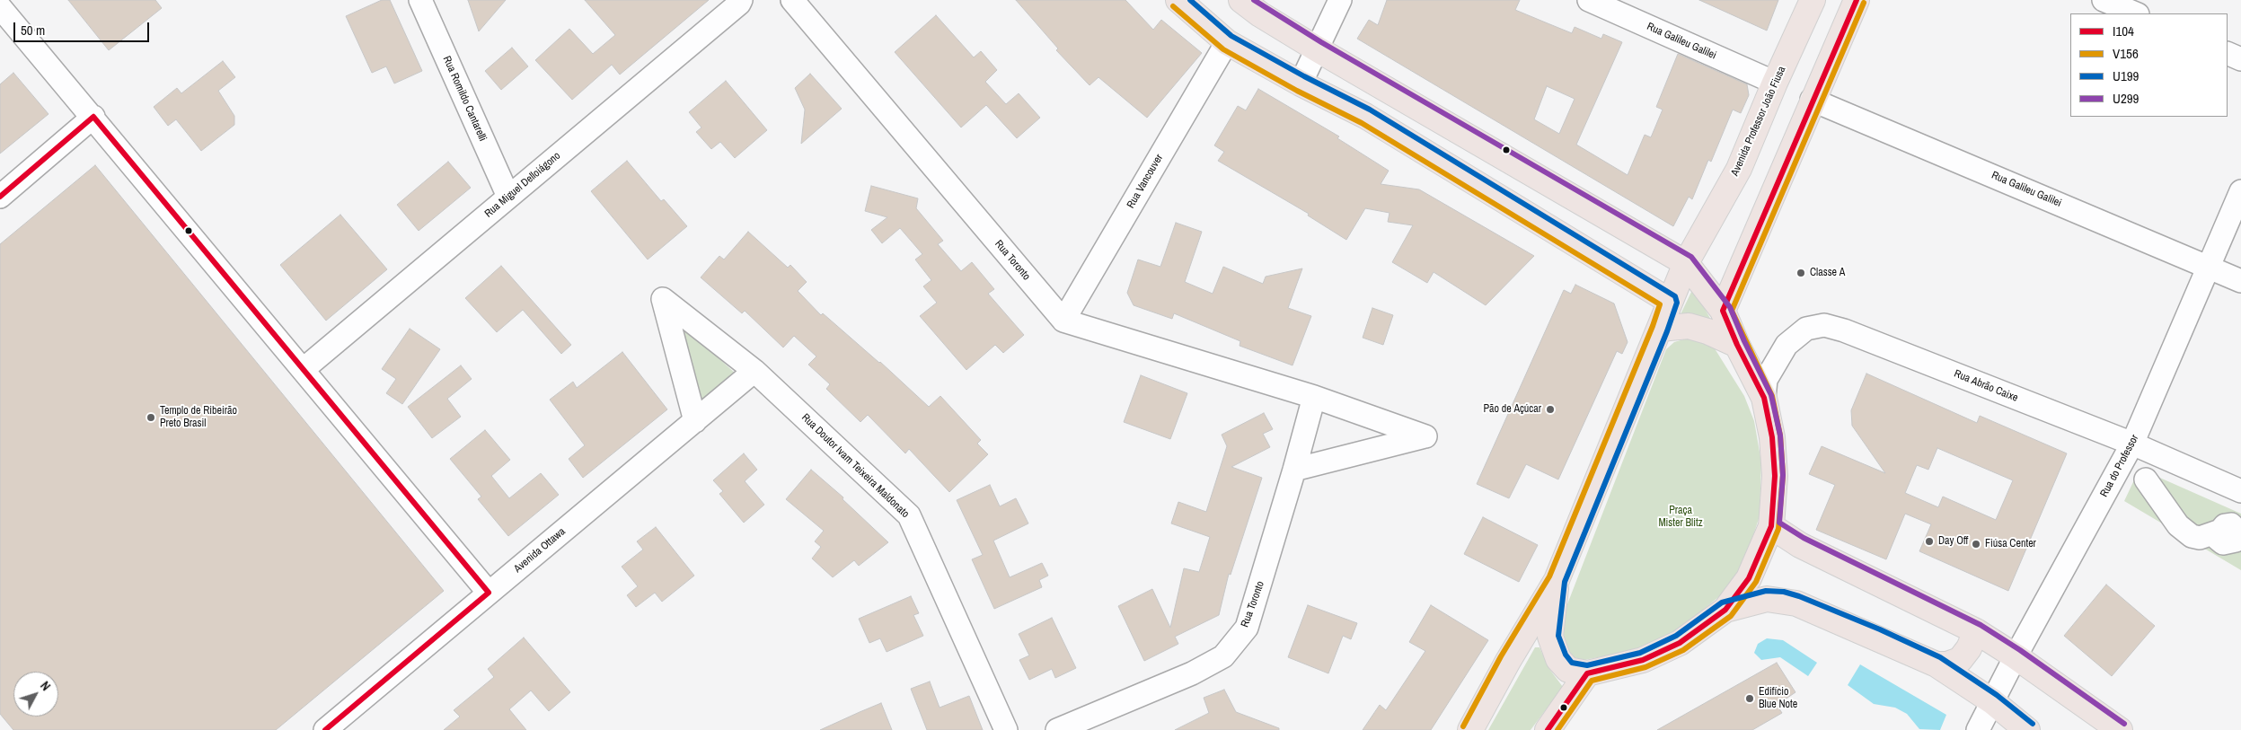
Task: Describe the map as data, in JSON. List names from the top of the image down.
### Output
{
  "streets": {
    "main road": ["Avenida Professor João Fiusa"],
    "street": [
      "Rua Galileu Galilei",
      "Rua Romildo Cantarelli",
      "Rua Vancouver",
      "Rua Miguel Delloiágono",
      "Rua Toronto",
      "Rua Abrão Caixe",
      "Rua Doutor Ivam Teixeira Maldonato",
      "Rua do Professor",
      "Avenida Ottawa"
    ]
  },
  "crossings": [
    ["Rua Galileu Galilei", "Avenida Professor João Fiusa"],
    ["Rua Galileu Galilei", "Rua do Professor"],
    ["Rua Romildo Cantarelli", "Rua Miguel Delloiágono"],
    ["Rua Vancouver", "Rua Toronto"],
    ["Rua Abrão Caixe", "Rua do Professor"],
    ["Rua Doutor Ivam Teixeira Maldonato", "Avenida Ottawa"]
  ],
  "parks": ["Praça Mister Blitz"],
  "places": [
    "Classe A",
    "Pão de Açúcar",
    "Templo de Ribeirão Preto Brasil",
    "Day Off",
    "Fiúsa Center",
    "Edifício Blue Note"
  ],
  "lines": [
    "transit line I104",
    "transit line U199",
    "transit line U299",
    "transit line V156"
  ],
  "legend": [
    "I104",
    "V156",
    "U199",
    "U299"
  ],
  "scale_bar": "50 m",
  "north": "top right"
}
